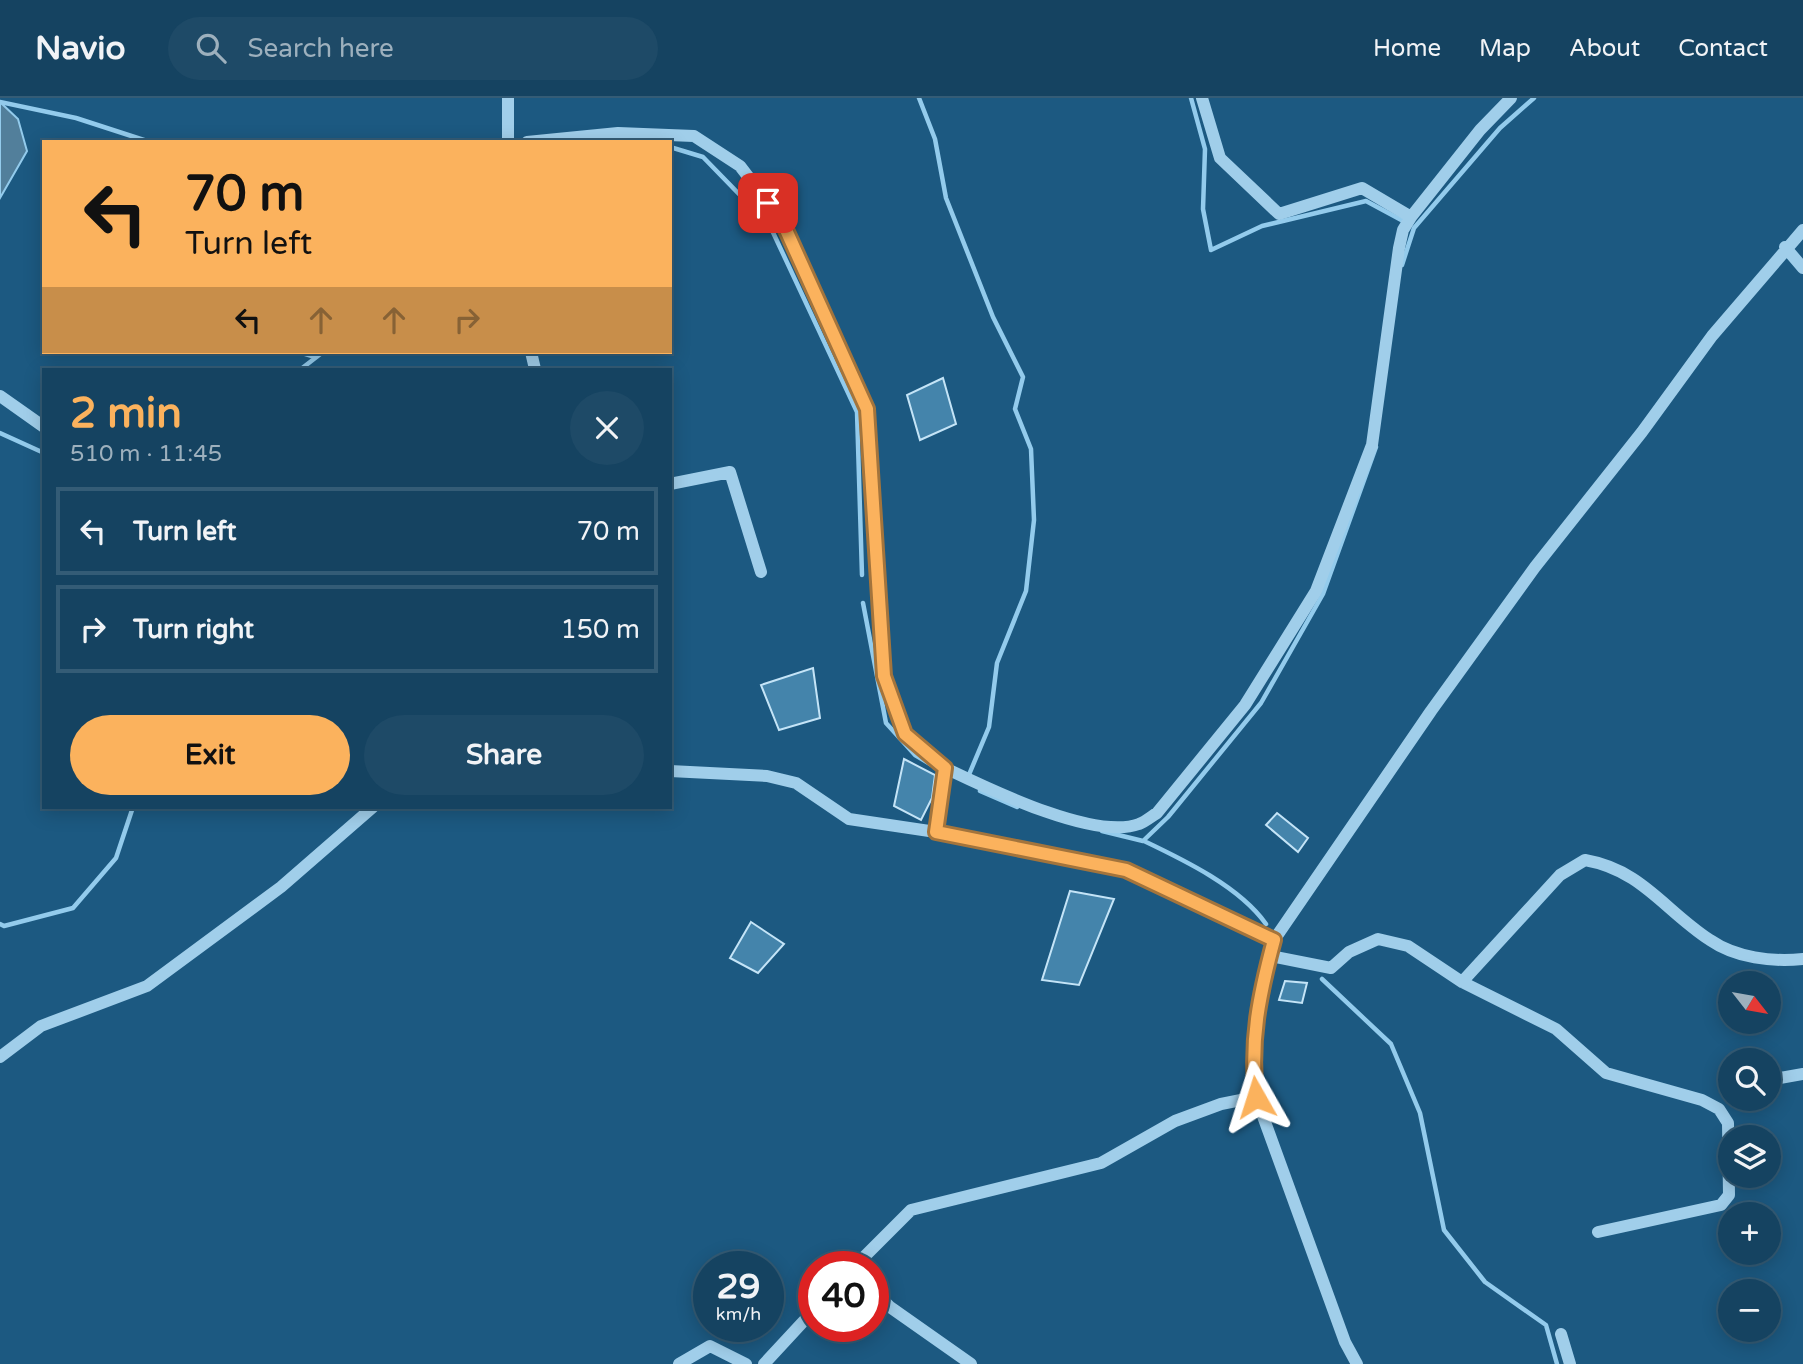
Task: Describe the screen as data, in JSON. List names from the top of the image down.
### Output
{
  "north": "bottom right",
  "page": {
    "header": "Navio",
    "search": "Search here",
    "nav": [
      "Home",
      "Map",
      "About",
      "Contact"
    ],
    "turn": ["70 m", "Turn left"],
    "heading": ["2 min", "510 m · 11:45"],
    "list": [
      {
        "name": "Turn left",
        "value": "70 m"
      },
      {
        "name": "Turn right",
        "value": "150 m"
      }
    ],
    "buttons": ["Exit", "Share"],
    "map_buttons": ["+", "−"],
    "speed": "29 km/h",
    "limit": "40"
  }
}
